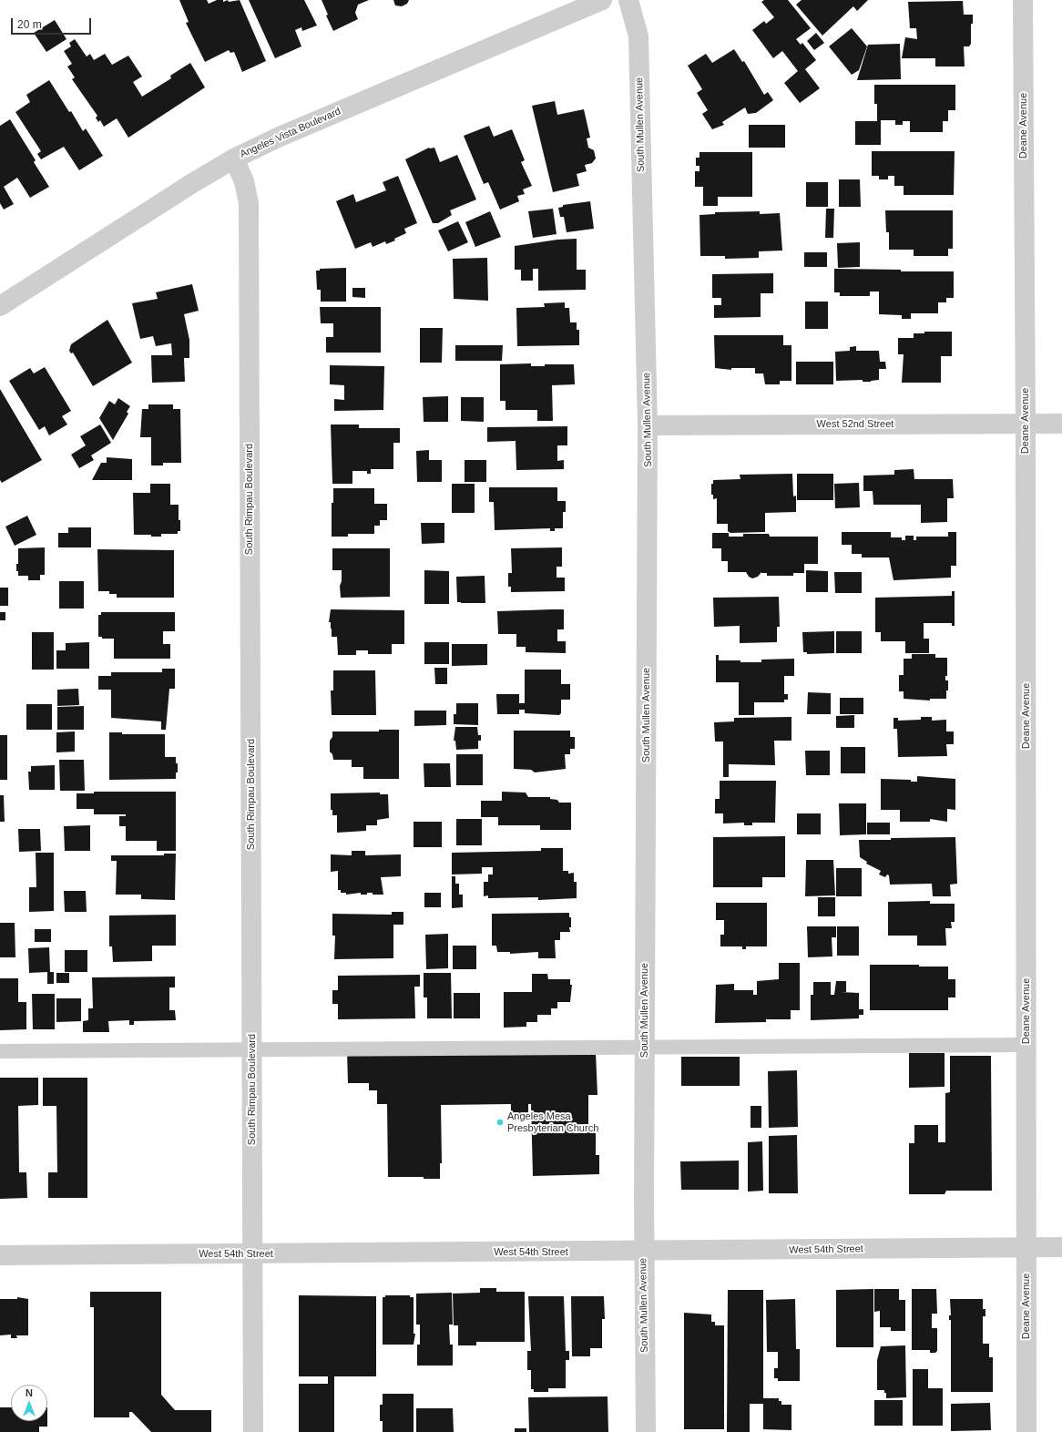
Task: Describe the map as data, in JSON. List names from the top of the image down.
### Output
{
  "streets": {
    "street": [
      "South Mullen Avenue",
      "Deane Avenue",
      "Angeles Vista Boulevard",
      "West 52nd Street",
      "South Rimpau Boulevard",
      "West 54th Street"
    ]
  },
  "crossings": [
    ["South Mullen Avenue", "West 52nd Street"],
    ["South Mullen Avenue", "West 54th Street"],
    ["Deane Avenue", "West 52nd Street"],
    ["Deane Avenue", "West 54th Street"],
    ["Angeles Vista Boulevard", "South Rimpau Boulevard"],
    ["South Rimpau Boulevard", "West 54th Street"]
  ],
  "places": ["Angeles Mesa Presbyterian Church"],
  "scale_bar": "20 m",
  "north": "top"
}
